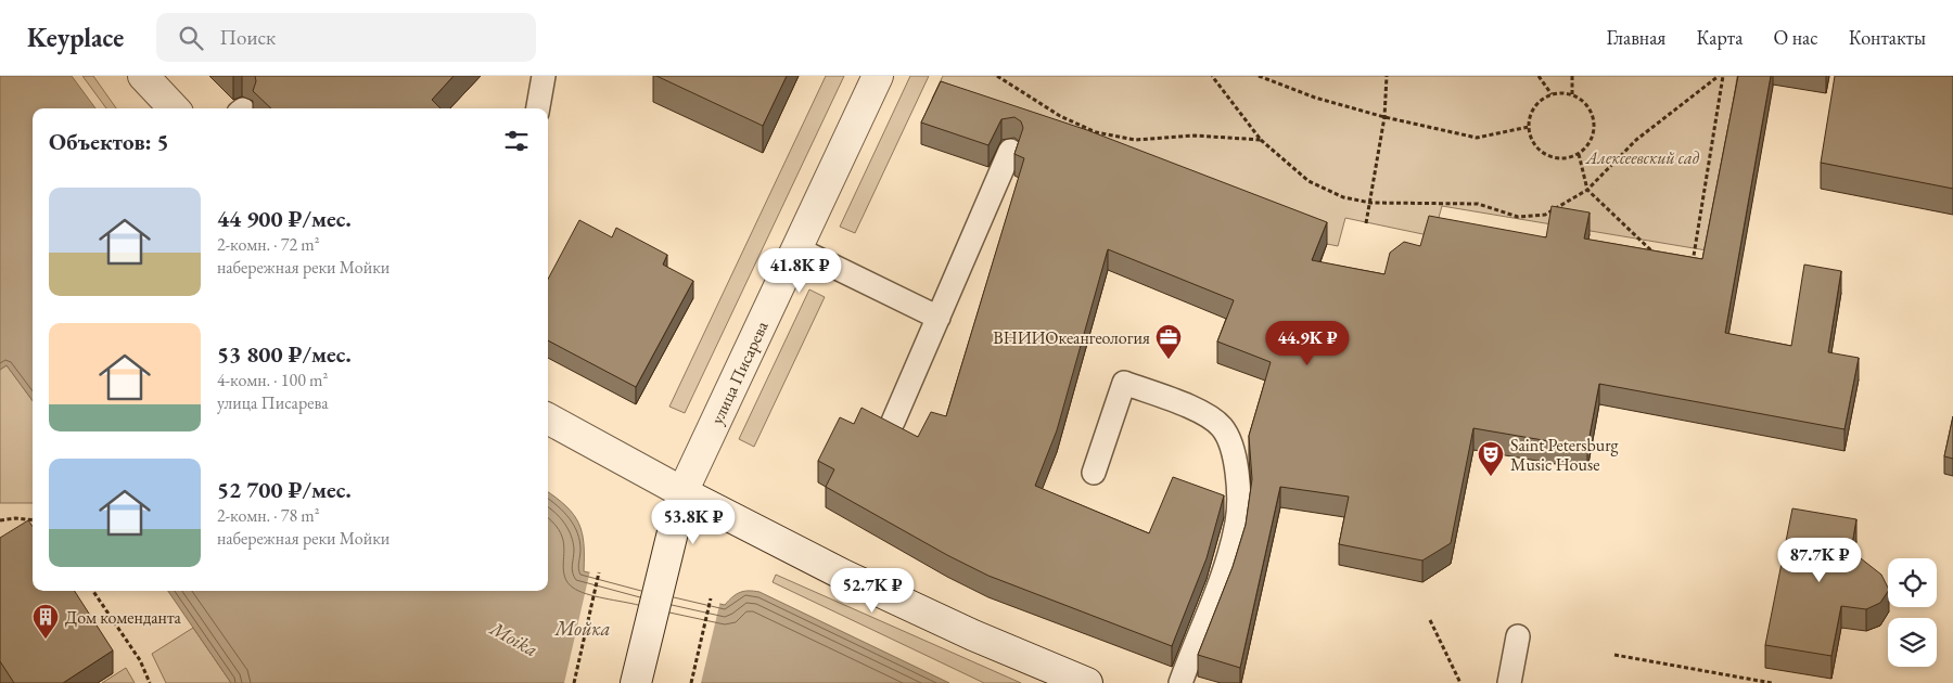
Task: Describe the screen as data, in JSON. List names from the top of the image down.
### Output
{
  "streets": {
    "street": ["улица Писарева"]
  },
  "water": ["Мойка", "Moika"],
  "parks": ["Алексеевский сад"],
  "places": {
    "office": ["ВНИИОкеангеология"],
    "theatre": ["Saint Petersburg Music House"],
    "building": ["Дом коменданта"]
  },
  "page": {
    "header": "Keyplace",
    "search": "Поиск",
    "nav": [
      "Главная",
      "Карта",
      "О нас",
      "Контакты"
    ],
    "heading": "Объектов: 5",
    "list": [
      {
        "name": "44 900 ₽/мес.",
        "note": "2-комн. · 72 m² · набережная реки Мойки"
      },
      {
        "name": "53 800 ₽/мес.",
        "note": "4-комн. · 100 m² · улица Писарева"
      },
      {
        "name": "52 700 ₽/мес.",
        "note": "2-комн. · 78 m² · набережная реки Мойки"
      }
    ],
    "price": [
      "41.8K ₽",
      "44.9K ₽",
      "53.8K ₽",
      "87.7K ₽",
      "52.7K ₽"
    ]
  }
}
